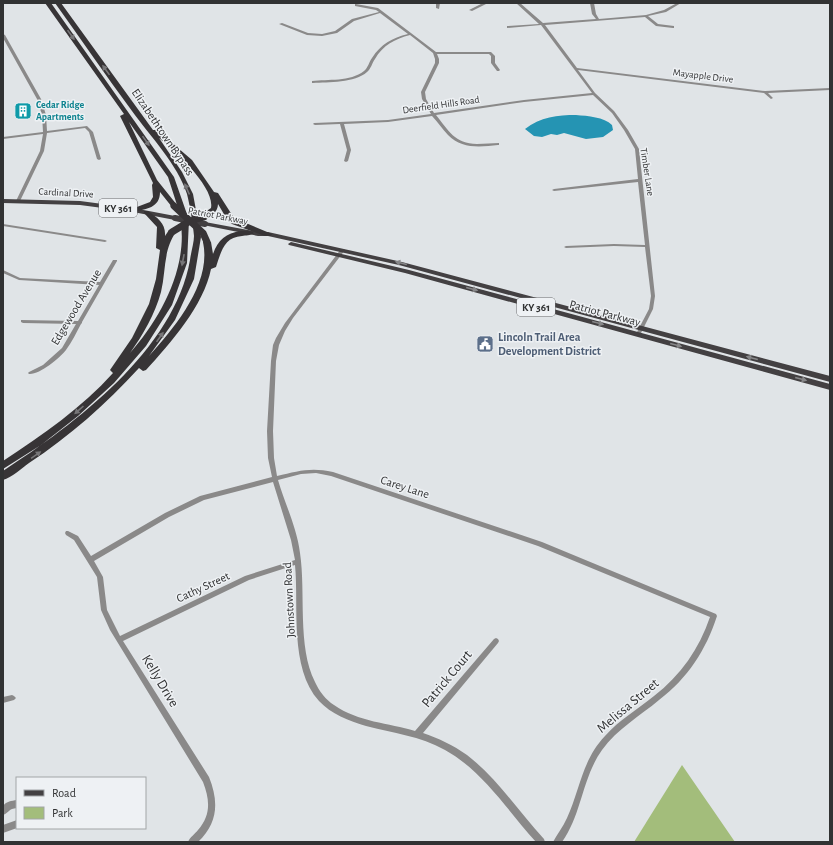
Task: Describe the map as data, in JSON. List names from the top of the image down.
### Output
{
  "streets": {
    "highway": ["Elizabethtown Bypass"],
    "main road": ["Cardinal Drive", "KY 361", "Patriot Parkway"],
    "street": [
      "Mayapple Drive",
      "Deerfield Hills Road",
      "Timber Lane",
      "Edgewood Avenue",
      "Carey Lane",
      "Cathy Street",
      "Johnstown Road",
      "Patrick Court",
      "Kelly Drive",
      "Melissa Street"
    ]
  },
  "crossings": [
    ["Mayapple Drive", "Timber Lane"],
    ["Deerfield Hills Road", "Timber Lane"],
    ["Timber Lane", "Patriot Parkway"],
    ["Cardinal Drive", "Patriot Parkway"],
    ["Patriot Parkway", "Johnstown Road"],
    ["Carey Lane", "Johnstown Road"],
    ["Carey Lane", "Kelly Drive"],
    ["Carey Lane", "Melissa Street"],
    ["Cathy Street", "Johnstown Road"],
    ["Cathy Street", "Kelly Drive"],
    ["Johnstown Road", "Patrick Court"]
  ],
  "places": {
    "building": ["Cedar Ridge Apartments"],
    "public building": ["Lincoln Trail Area Development District"]
  },
  "legend": ["Road", "Park"]
}
